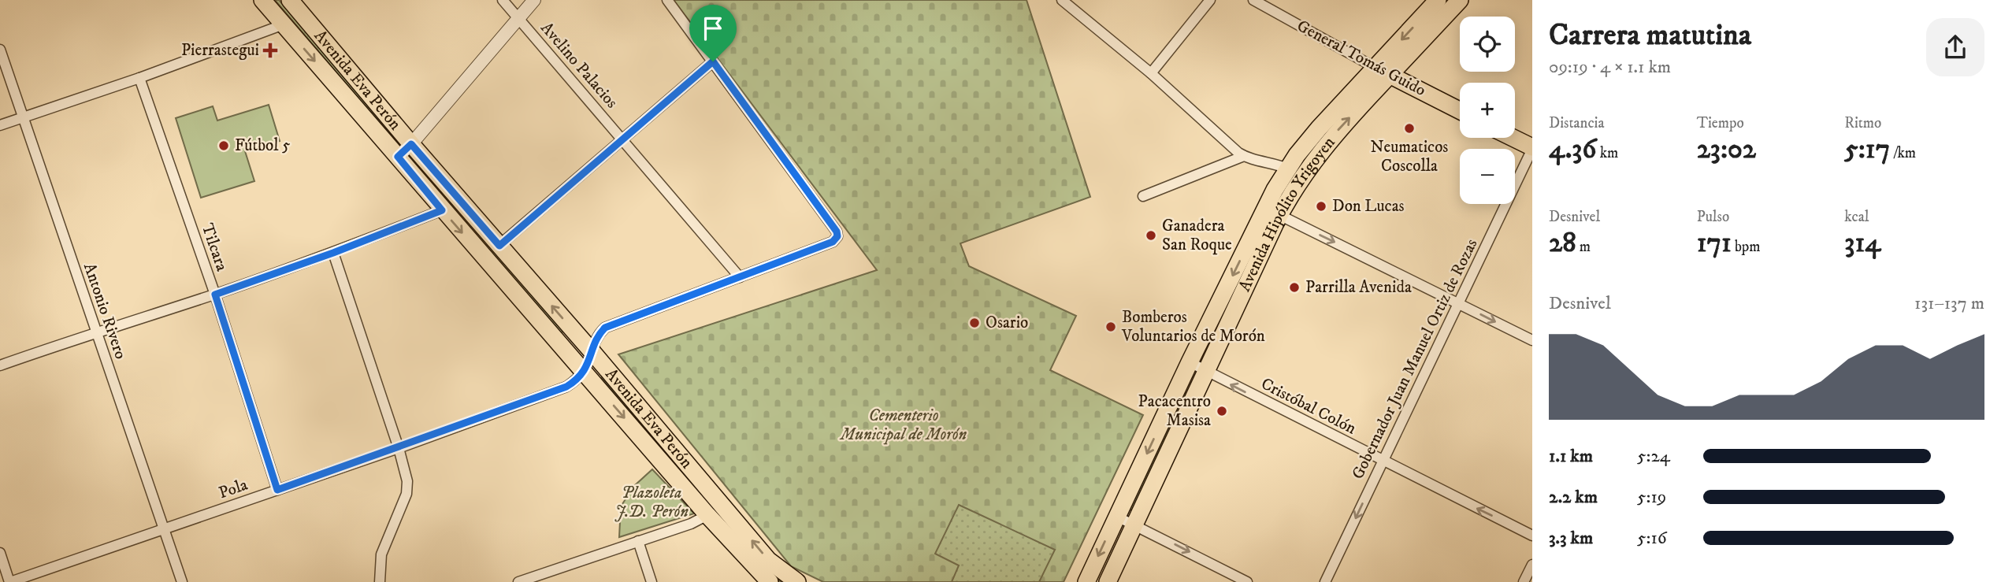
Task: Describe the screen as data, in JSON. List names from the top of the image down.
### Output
{
  "streets": {
    "main road": ["General Tomás Guido", "Avenida Eva Perón", "Avenida Hipólito Yrigoyen"],
    "street": [
      "Avelino Palacios",
      "Tilcara",
      "Antonio Rivero",
      "Gobernador Juan Manuel Ortiz de Rozas",
      "Cristóbal Colón",
      "Pola"
    ]
  },
  "crossings": [
    ["General Tomás Guido", "Avenida Hipólito Yrigoyen"],
    ["Avenida Eva Perón", "Pola"],
    ["Avenida Hipólito Yrigoyen", "Cristóbal Colón"],
    ["Tilcara", "Pola"],
    ["Antonio Rivero", "Pola"],
    ["Gobernador Juan Manuel Ortiz de Rozas", "Cristóbal Colón"]
  ],
  "one_way": ["Cristóbal Colón"],
  "parks": ["Cementerio Municipal de Morón", "Plazoleta J.D. Perón"],
  "places": {
    "health": ["Pierrastegui"],
    "other": [
      "Neumaticos Coscolla",
      "Fútbol 5",
      "Don Lucas",
      "Ganadera San Roque",
      "Parrilla Avenida",
      "Osario",
      "Bomberos Voluntarios de Morón",
      "Pacacentro Masisa"
    ]
  },
  "page": {
    "heading": ["Carrera matutina", "09:19 · 4 × 1.1 km"],
    "map_buttons": ["+", "−"],
    "stats": [
      ["Distancia", "4.36 km"],
      ["Tiempo", "23:02"],
      ["Ritmo", "5:17 /km"],
      ["Desnivel", "28 m"],
      ["Pulso", "171 bpm"],
      ["kcal", "314"]
    ],
    "chart": ["Desnivel", "131–137 m"],
    "list": [
      {
        "name": "1.1 km",
        "note": "5:24"
      },
      {
        "name": "2.2 km",
        "note": "5:19"
      },
      {
        "name": "3.3 km",
        "note": "5:16"
      }
    ]
  }
}
